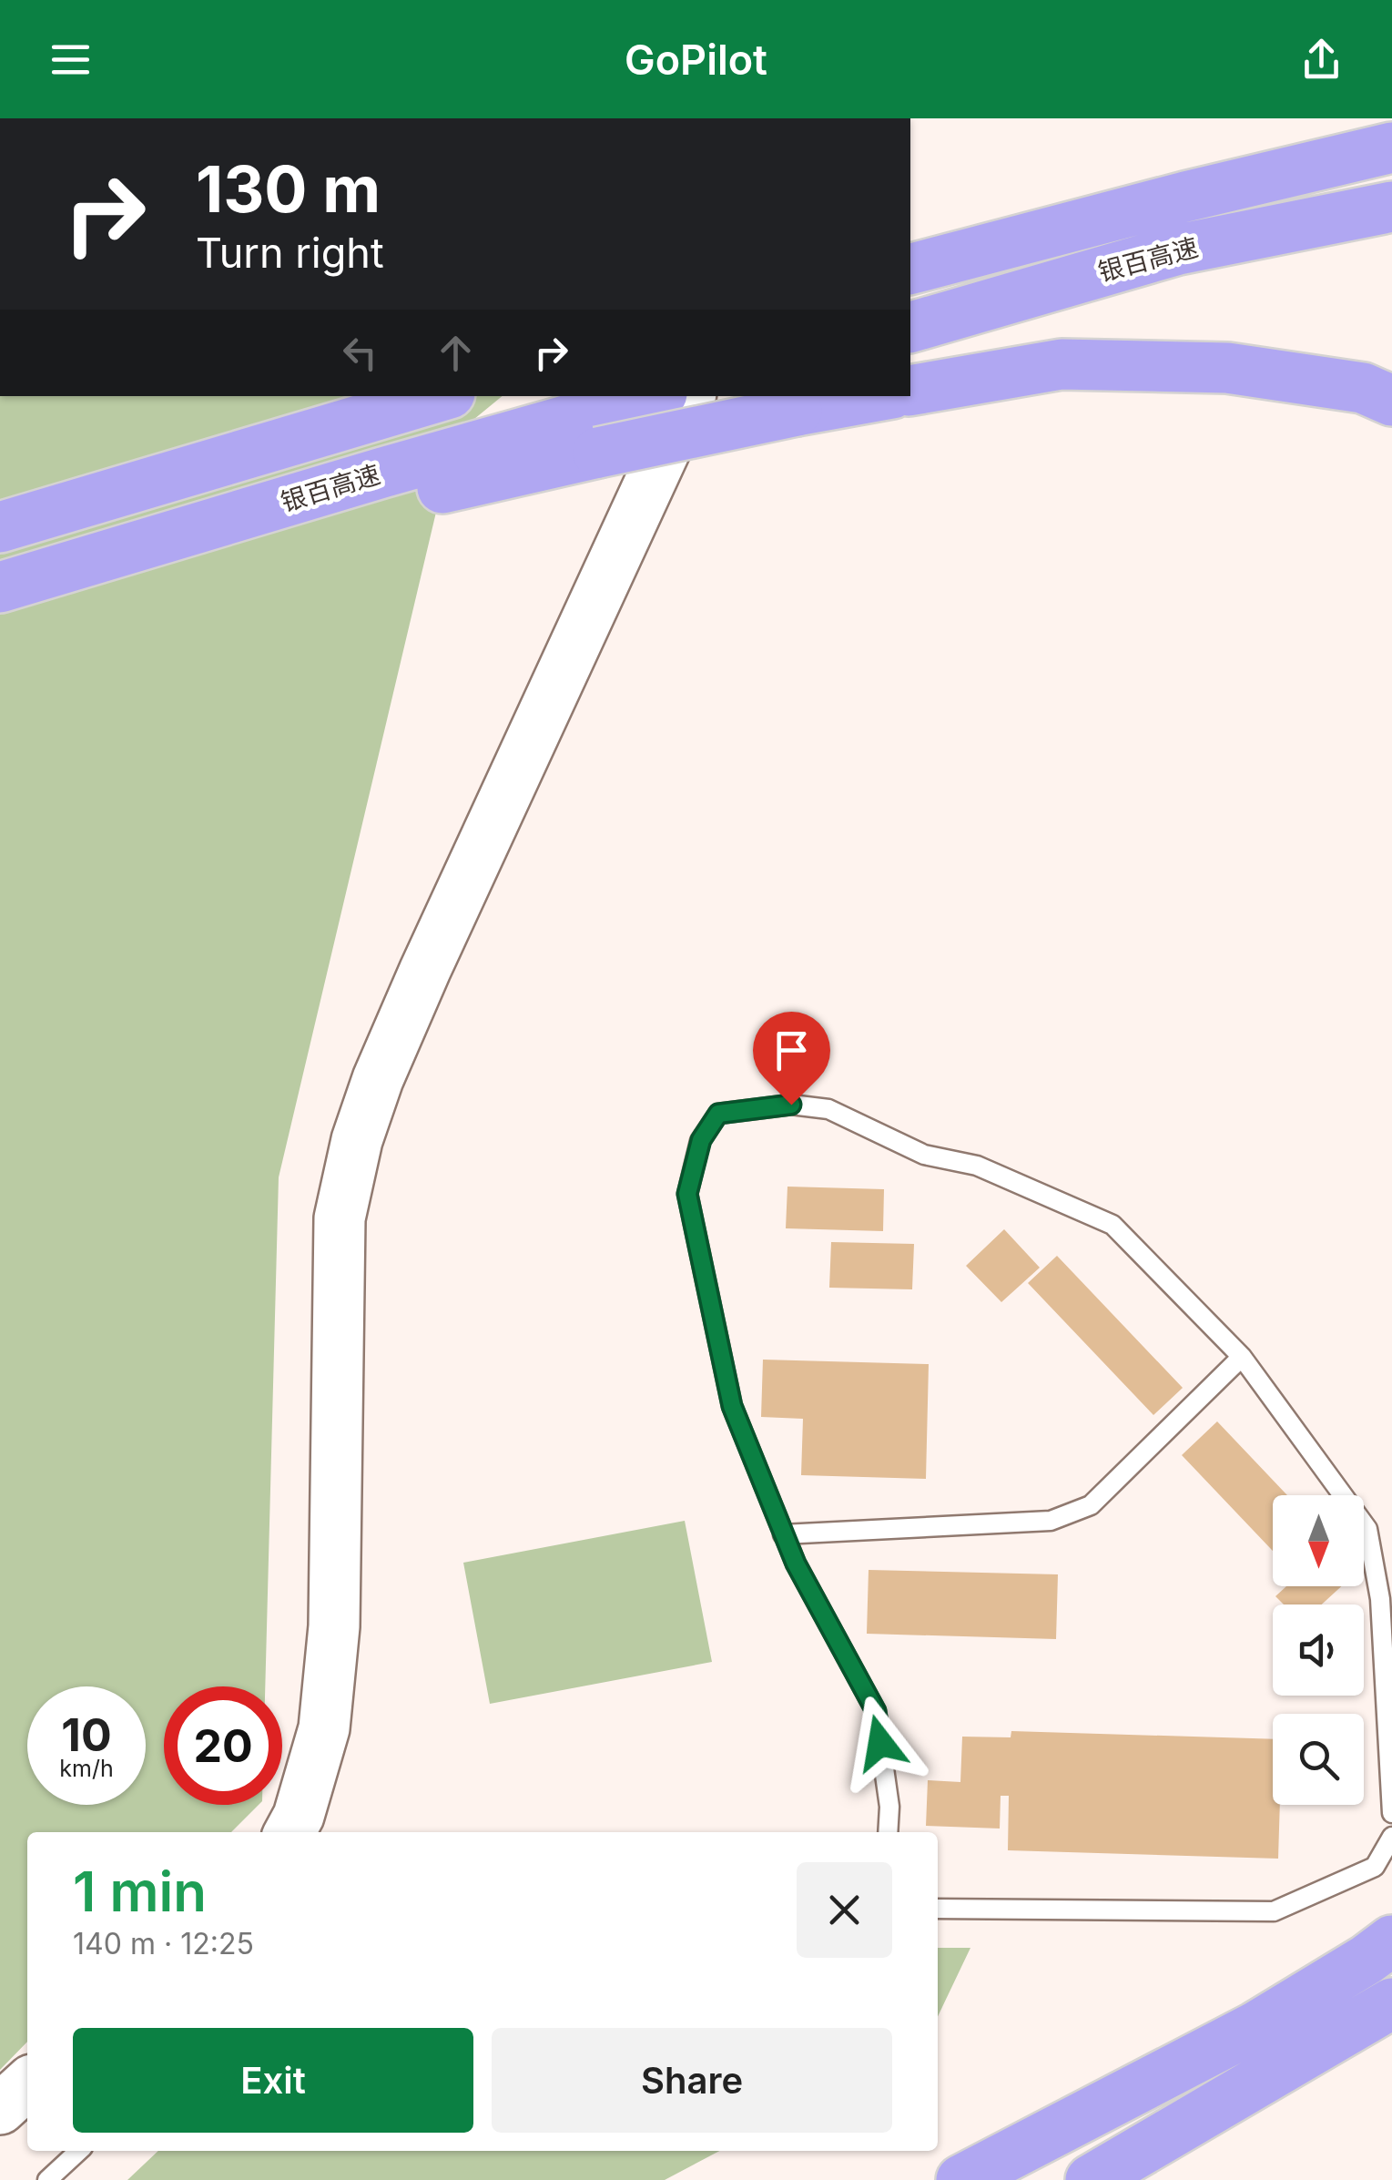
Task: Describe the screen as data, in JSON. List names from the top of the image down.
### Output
{
  "streets": {
    "highway": ["银百高速"]
  },
  "north": "bottom",
  "page": {
    "header": "GoPilot",
    "turn": ["130 m", "Turn right"],
    "speed": "10 km/h",
    "limit": "20",
    "heading": ["1 min", "140 m · 12:25"],
    "buttons": ["Exit", "Share"]
  }
}
